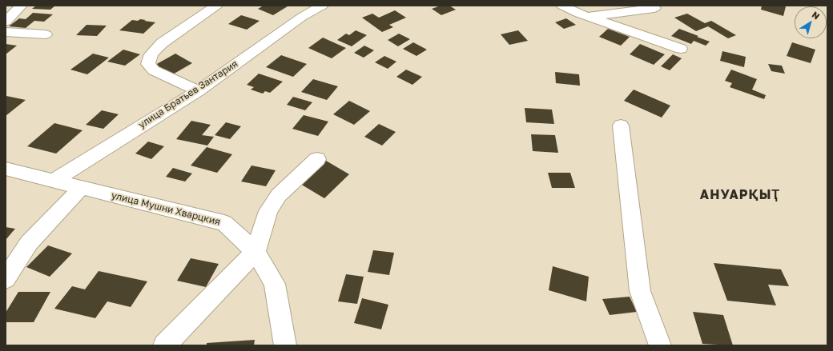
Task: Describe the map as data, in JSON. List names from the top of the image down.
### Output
{
  "streets": {
    "street": ["улица Братьев Зантария", "улица Мушни Хварцкия"]
  },
  "crossings": [
    ["улица Братьев Зантария", "улица Мушни Хварцкия"]
  ],
  "districts": ["АНУАРҚЫҬ"],
  "north": "top right"
}
